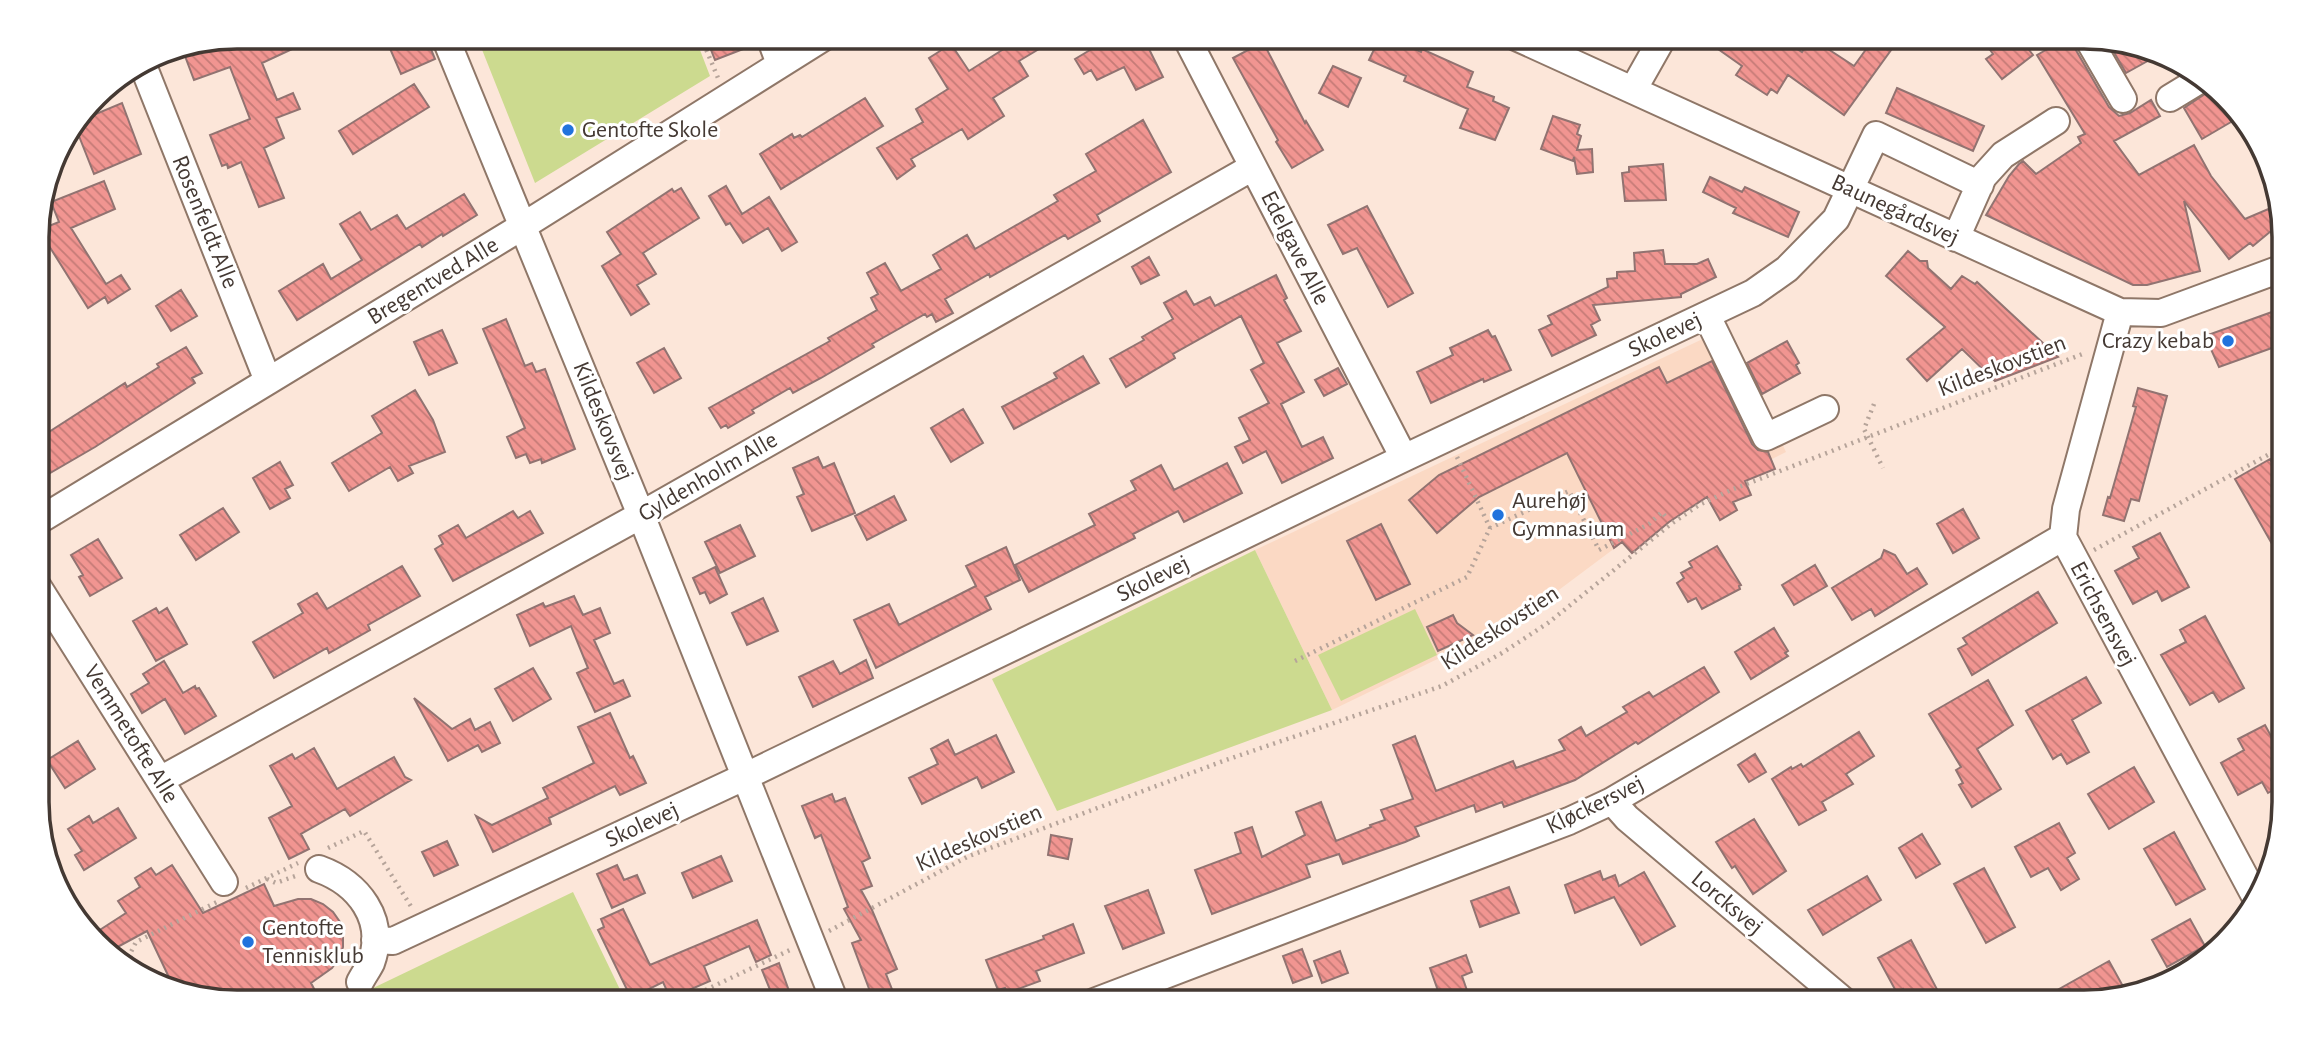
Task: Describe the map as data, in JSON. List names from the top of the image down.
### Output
{
  "streets": {
    "street": [
      "Baunegårdsvej",
      "Rosenfeldt Alle",
      "Edelgave Alle",
      "Bregentved Alle",
      "Skolevej",
      "Kildeskovsvej",
      "Gyldenholm Alle",
      "Erichsensvej",
      "Vemmetofte Alle",
      "Kløckersvej",
      "Lorcksvej"
    ],
    "path": ["Kildeskovstien"]
  },
  "crossings": [
    ["Baunegårdsvej", "Skolevej"],
    ["Baunegårdsvej", "Erichsensvej"],
    ["Rosenfeldt Alle", "Bregentved Alle"],
    ["Edelgave Alle", "Skolevej"],
    ["Edelgave Alle", "Gyldenholm Alle"],
    ["Bregentved Alle", "Kildeskovsvej"],
    ["Skolevej", "Kildeskovsvej"],
    ["Kildeskovstien", "Kildeskovsvej"],
    ["Kildeskovstien", "Erichsensvej"],
    ["Kildeskovsvej", "Gyldenholm Alle"],
    ["Gyldenholm Alle", "Vemmetofte Alle"],
    ["Erichsensvej", "Kløckersvej"],
    ["Kløckersvej", "Lorcksvej"]
  ],
  "places": [
    "Gentofte Skole",
    "Crazy kebab",
    "Aurehøj Gymnasium",
    "Gentofte Tennisklub"
  ]
}
